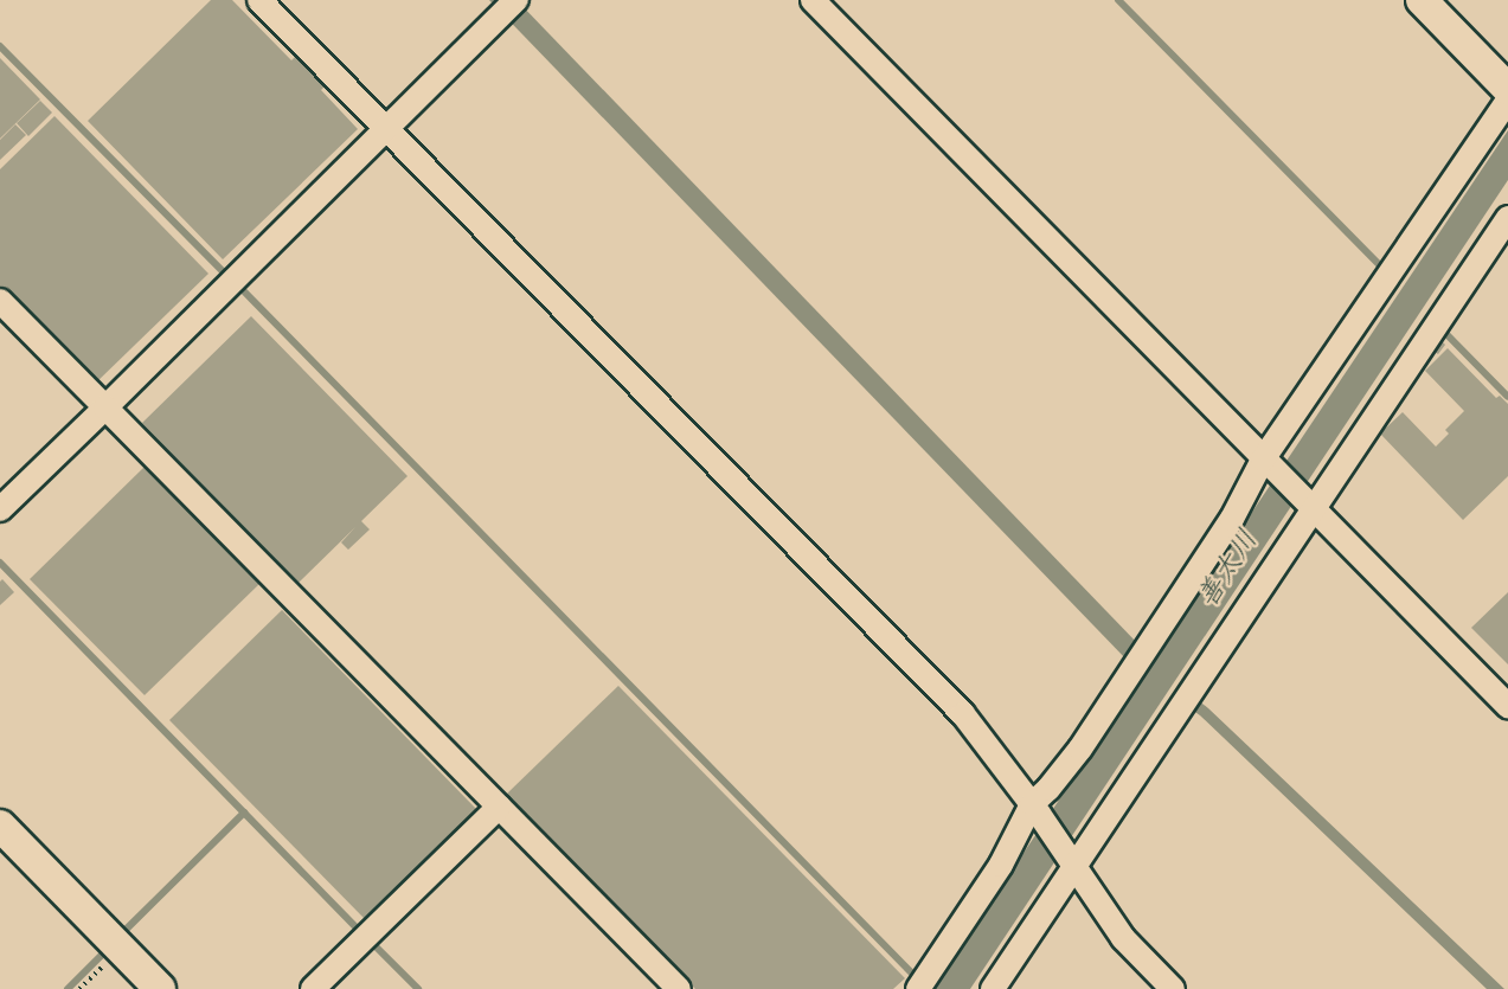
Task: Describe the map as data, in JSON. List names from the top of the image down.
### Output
{
  "water": ["善太川"]
}
